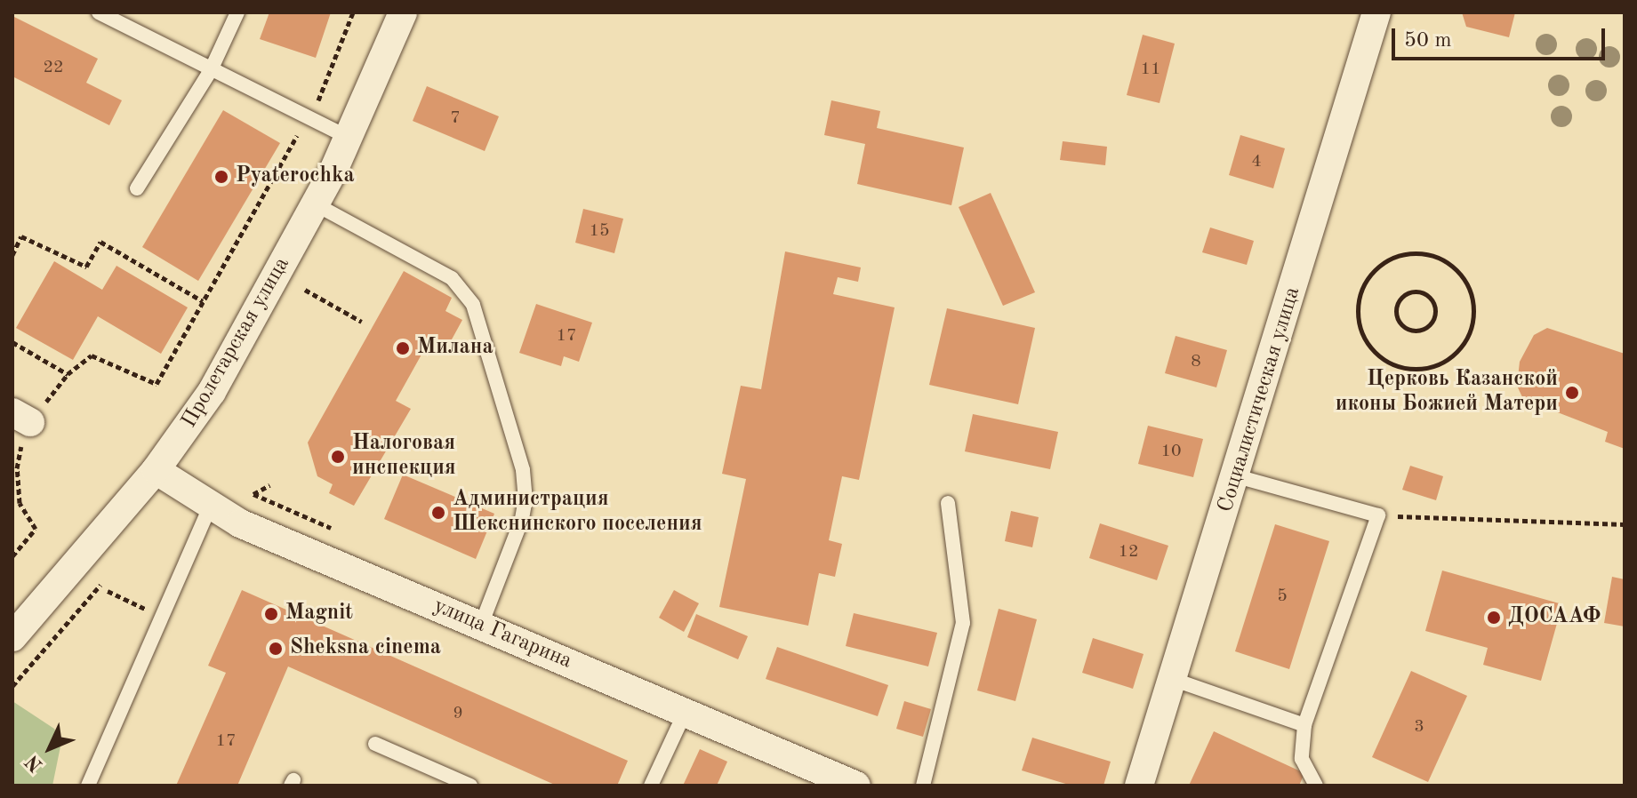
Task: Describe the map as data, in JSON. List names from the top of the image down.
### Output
{
  "streets": {
    "street": ["Пролетарская улица", "Социалистическая улица", "улица Гагарина"]
  },
  "crossings": [
    ["Пролетарская улица", "улица Гагарина"]
  ],
  "places": [
    "Pyaterochka",
    "Милана",
    "Церковь Казанской иконы Божией Матери",
    "Налоговая инспекция",
    "Администрация Шекснинского поселения",
    "Magnit",
    "ДОСААФ",
    "Sheksna cinema"
  ],
  "house_numbers": [
    "22",
    "11",
    "7",
    "4",
    "15",
    "17",
    "8",
    "10",
    "12",
    "5",
    "9",
    "3",
    "17"
  ],
  "scale_bar": "50 m",
  "north": "bottom left"
}
